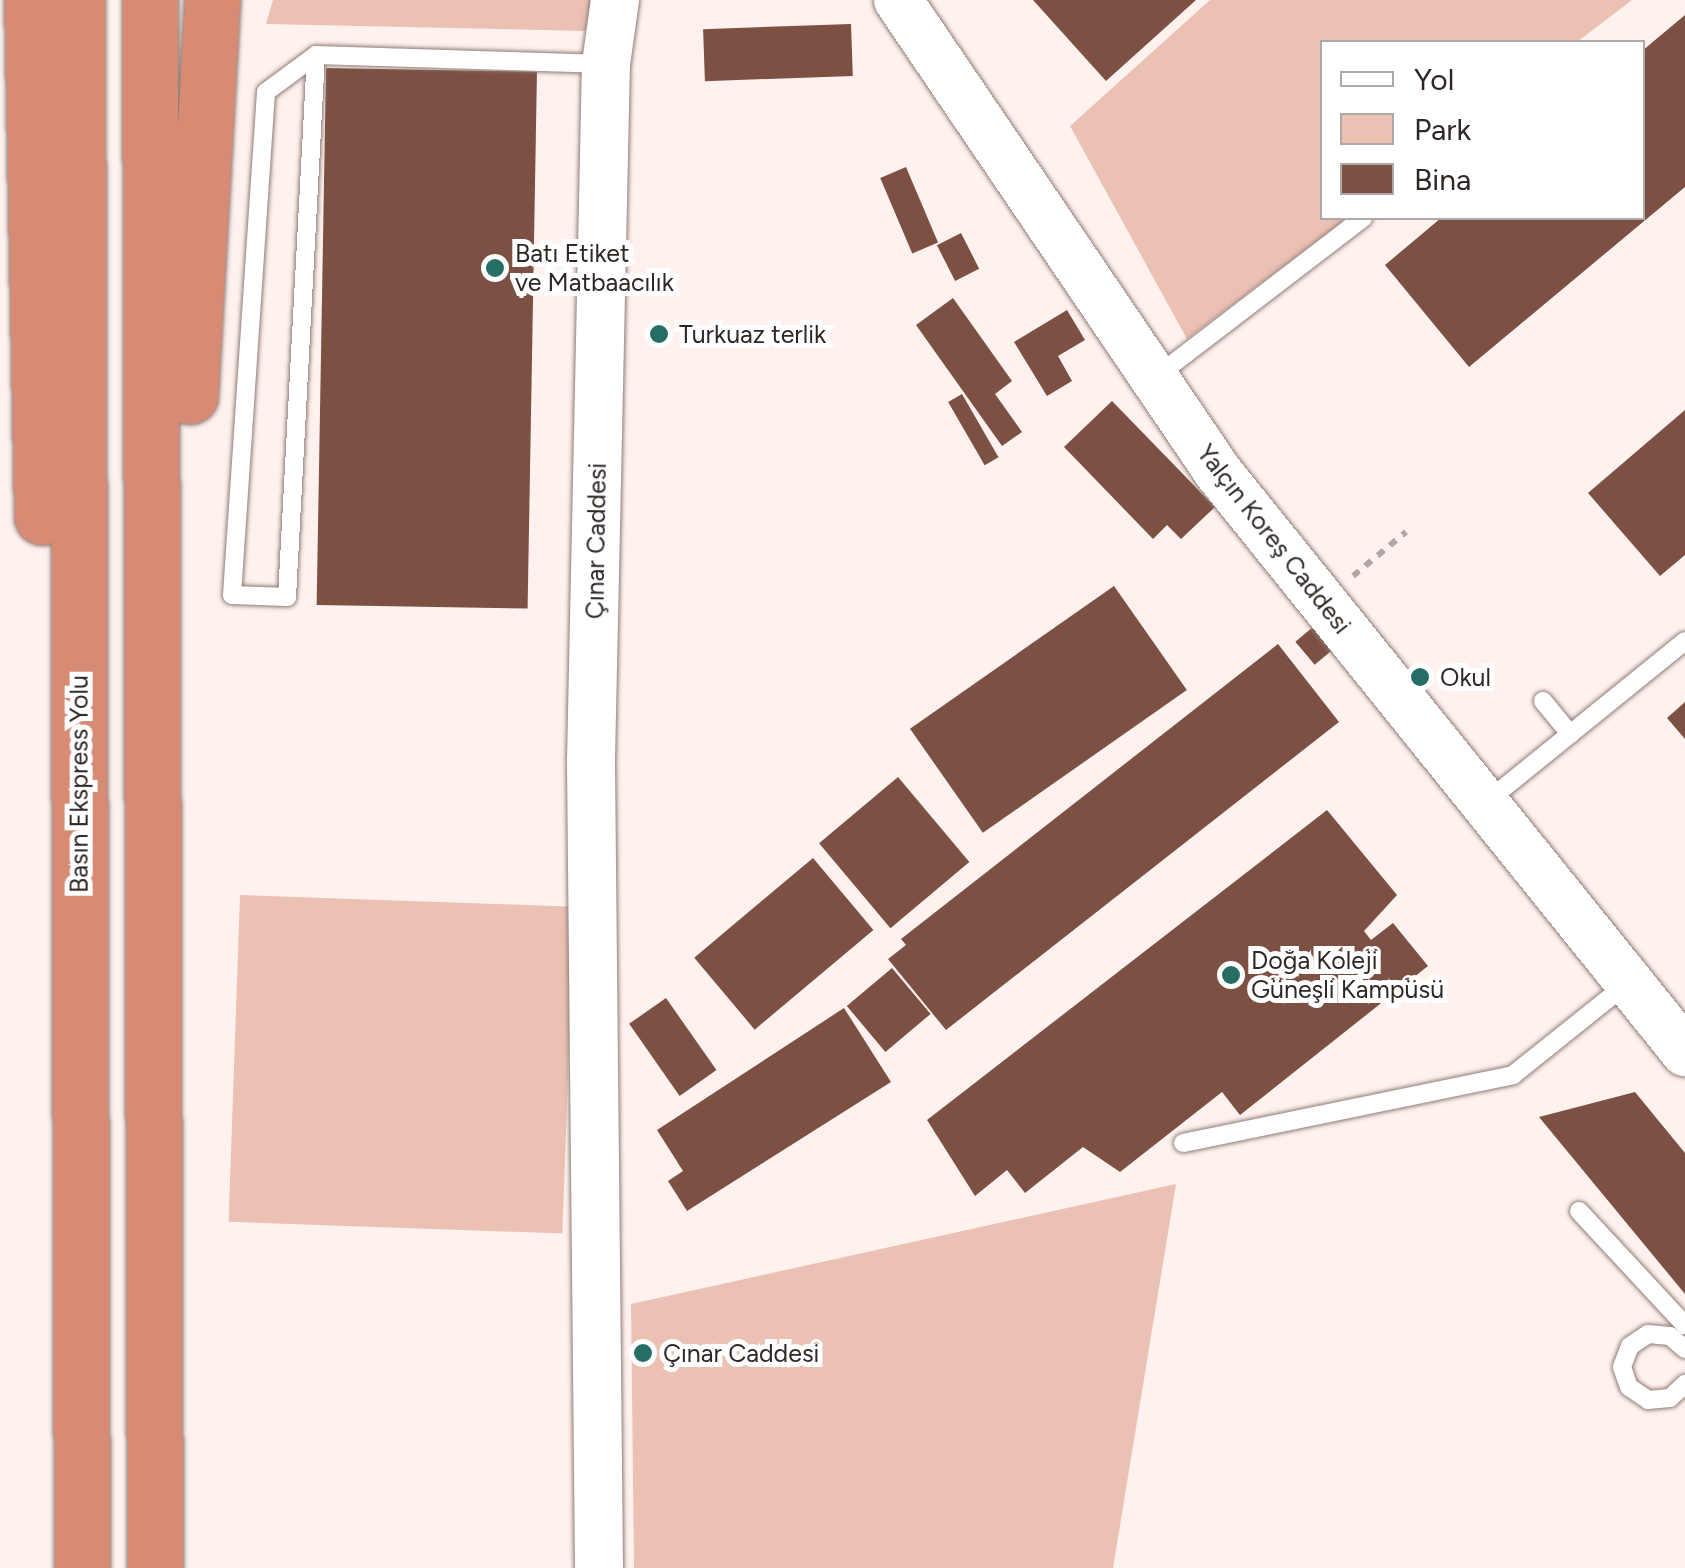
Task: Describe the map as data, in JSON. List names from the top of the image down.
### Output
{
  "streets": {
    "highway": ["Basın Ekspress Yolu"],
    "main road": ["Yalçın Koreş Caddesi", "Çınar Caddesi"]
  },
  "places": [
    "Batı Etiket ve Matbaacılık",
    "Turkuaz terlik",
    "Okul",
    "Doğa Koleji Güneşli Kampüsü",
    "Çınar Caddesi"
  ],
  "legend": ["Yol", "Park", "Bina"]
}
